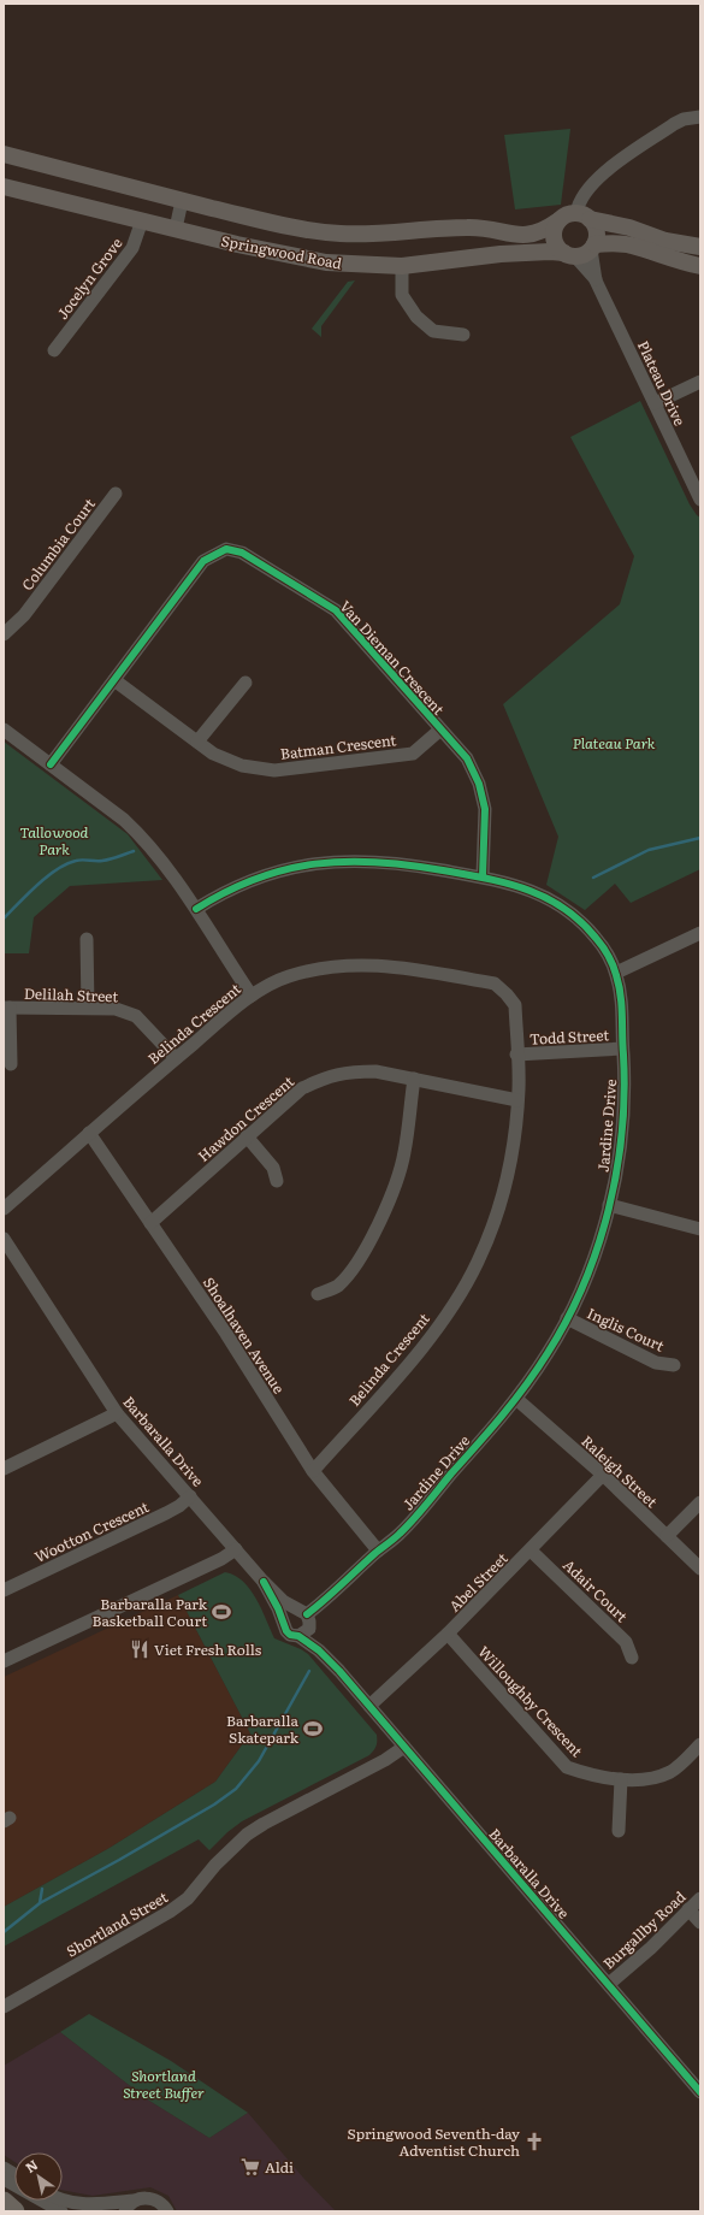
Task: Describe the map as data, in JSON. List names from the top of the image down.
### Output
{
  "streets": {
    "main road": ["Springwood Road"],
    "street": [
      "Jocelyn Grove",
      "Plateau Drive",
      "Columbia Court",
      "Van Dieman Crescent",
      "Batman Crescent",
      "Delilah Street",
      "Belinda Crescent",
      "Todd Street",
      "Hawdon Crescent",
      "Jardine Drive",
      "Inglis Court",
      "Shoalhaven Avenue",
      "Barbaralla Drive",
      "Raleigh Street",
      "Wootton Crescent",
      "Abel Street",
      "Adair Court",
      "Willoughby Crescent",
      "Shortland Street",
      "Burgallby Road"
    ]
  },
  "crossings": [
    ["Springwood Road", "Jocelyn Grove"],
    ["Springwood Road", "Plateau Drive"],
    ["Van Dieman Crescent", "Batman Crescent"],
    ["Van Dieman Crescent", "Jardine Drive"],
    ["Delilah Street", "Belinda Crescent"],
    ["Belinda Crescent", "Todd Street"],
    ["Belinda Crescent", "Hawdon Crescent"],
    ["Belinda Crescent", "Shoalhaven Avenue"],
    ["Todd Street", "Jardine Drive"],
    ["Hawdon Crescent", "Shoalhaven Avenue"],
    ["Jardine Drive", "Inglis Court"],
    ["Jardine Drive", "Shoalhaven Avenue"],
    ["Jardine Drive", "Barbaralla Drive"],
    ["Jardine Drive", "Raleigh Street"],
    ["Barbaralla Drive", "Wootton Crescent"],
    ["Barbaralla Drive", "Abel Street"],
    ["Barbaralla Drive", "Shortland Street"],
    ["Barbaralla Drive", "Burgallby Road"],
    ["Raleigh Street", "Abel Street"],
    ["Abel Street", "Adair Court"],
    ["Abel Street", "Willoughby Crescent"]
  ],
  "parks": ["Plateau Park", "Tallowood Park", "Shortland Street Buffer"],
  "places": {
    "sports": ["Barbaralla Park Basketball Court", "Barbaralla Skatepark"],
    "restaurant": ["Viet Fresh Rolls"],
    "church": ["Springwood Seventh-day Adventist Church"],
    "supermarket": ["Aldi"]
  },
  "north": "top left"
}
